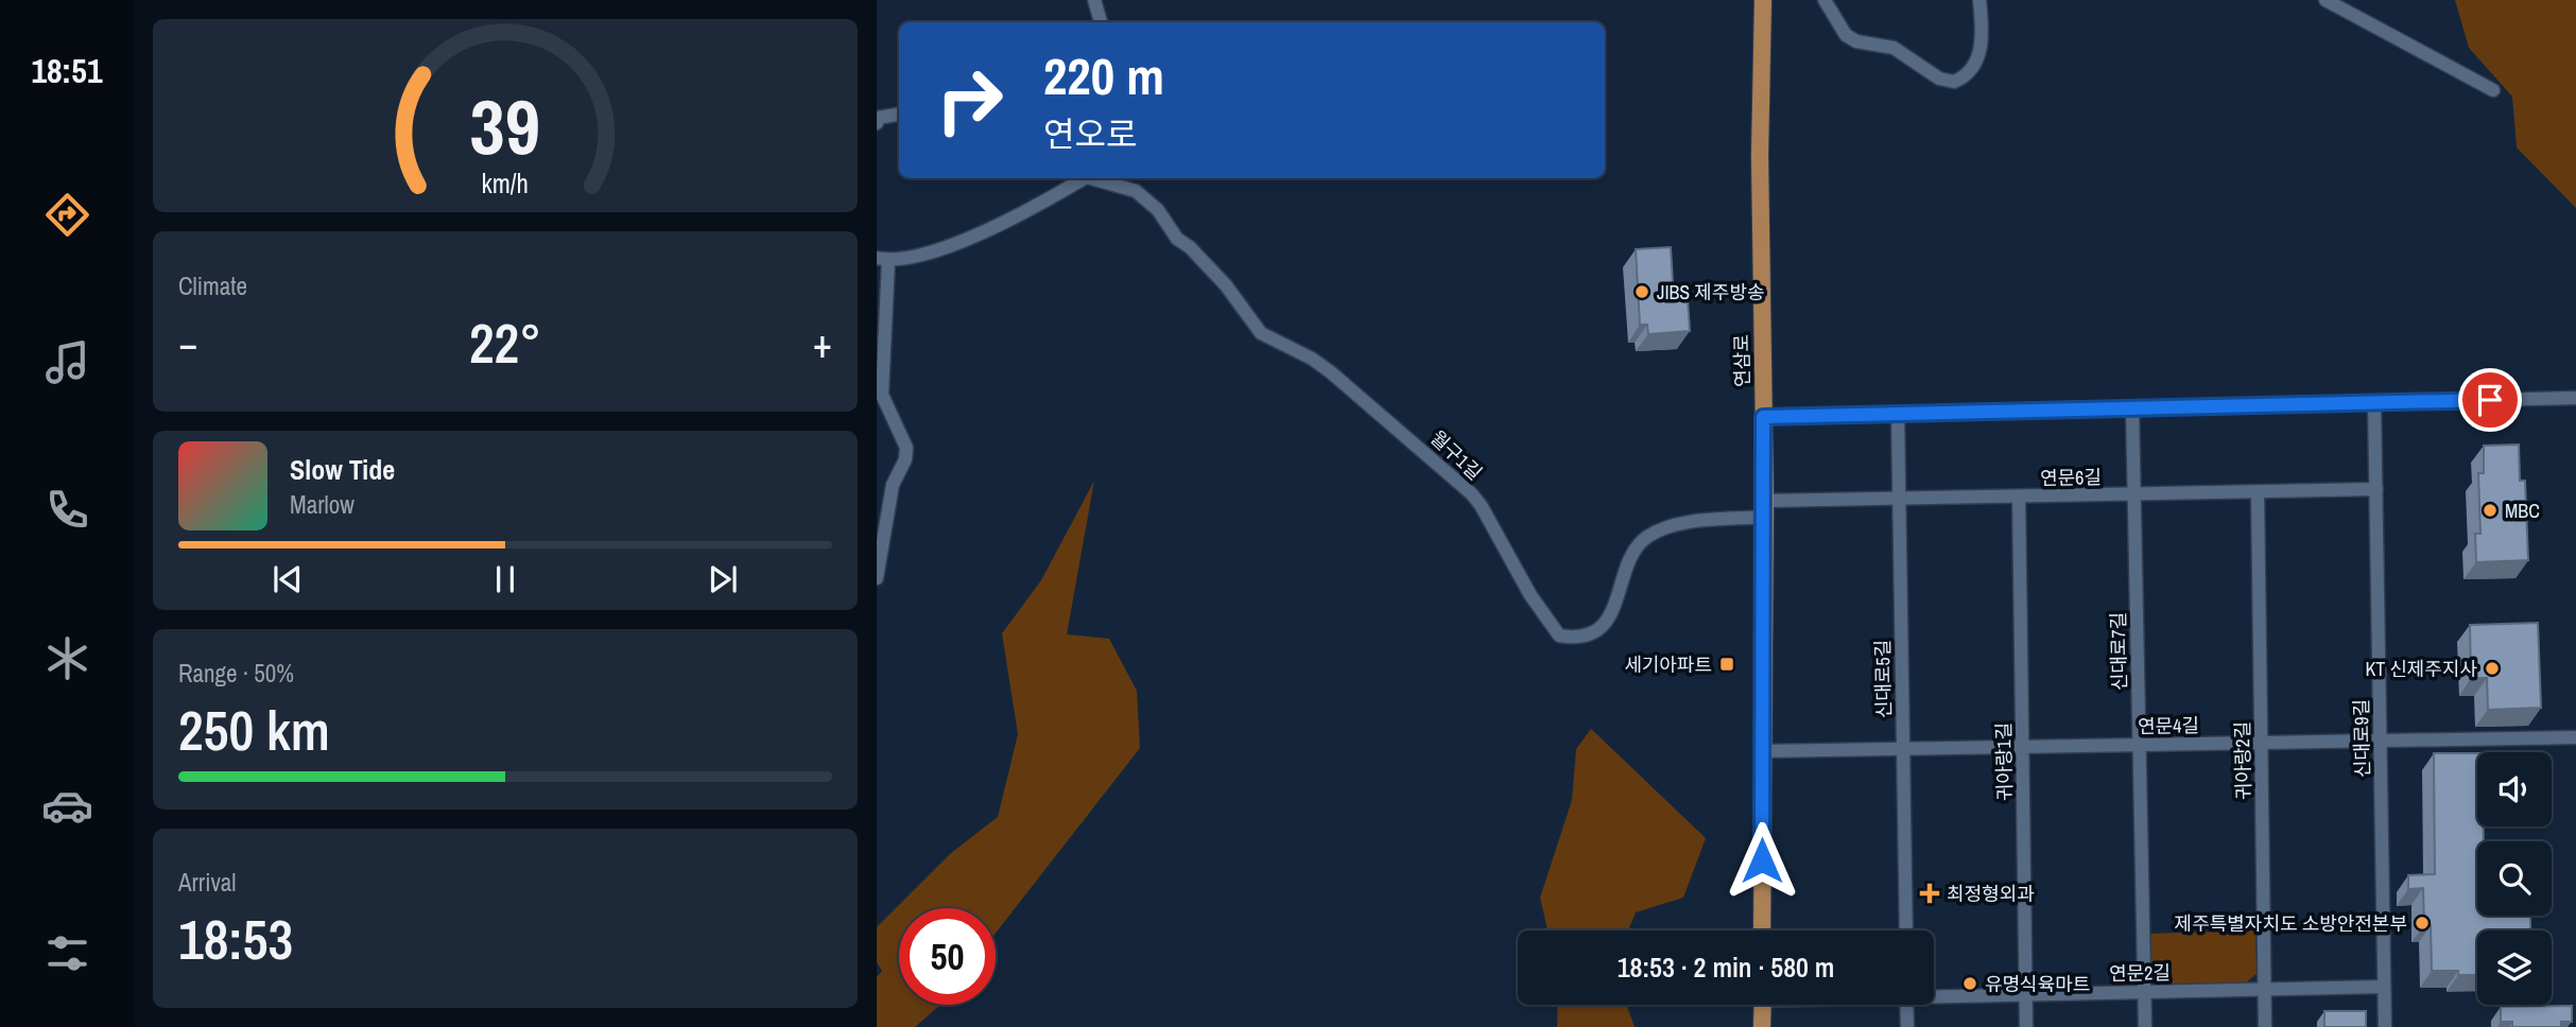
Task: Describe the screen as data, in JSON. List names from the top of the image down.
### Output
{
  "streets": {
    "main road": ["연삼로"],
    "street": [
      "월구1길",
      "연문6길",
      "신대로7길",
      "신대로5길",
      "연문4길",
      "신대로9길",
      "귀아랑2길",
      "귀아랑1길",
      "연문2길"
    ]
  },
  "crossings": [
    ["연삼로", "월구1길"],
    ["연삼로", "연문6길"],
    ["연삼로", "연문4길"],
    ["월구1길", "연문6길"],
    ["연문6길", "신대로7길"],
    ["연문6길", "신대로5길"],
    ["연문6길", "신대로9길"],
    ["연문6길", "귀아랑2길"],
    ["연문6길", "귀아랑1길"],
    ["신대로7길", "연문4길"],
    ["신대로7길", "연문2길"],
    ["신대로5길", "연문4길"],
    ["연문4길", "신대로9길"],
    ["연문4길", "귀아랑2길"],
    ["연문4길", "귀아랑1길"],
    ["신대로9길", "연문2길"],
    ["귀아랑2길", "연문2길"],
    ["귀아랑1길", "연문2길"]
  ],
  "places": {
    "other": [
      "JIBS 제주방송",
      "MBC",
      "KT 신제주지사",
      "제주특별자치도 소방안전본부",
      "유명식육마트"
    ],
    "transit": ["세기아파트"],
    "health": ["최정형외과"]
  },
  "page": {
    "tabs": "18:51",
    "turn": ["220 m", "연오로"],
    "tile": [
      "Climate",
      ["Range · 50%", "250 km"],
      ["Arrival", "18:53"]
    ],
    "heat": ["−", "22°", "+"],
    "song": ["Slow Tide", "Marlow"],
    "limit": "50",
    "trip": "18:53 · 2 min · 580 m",
    "gauge": ["39", "km/h"]
  }
}
